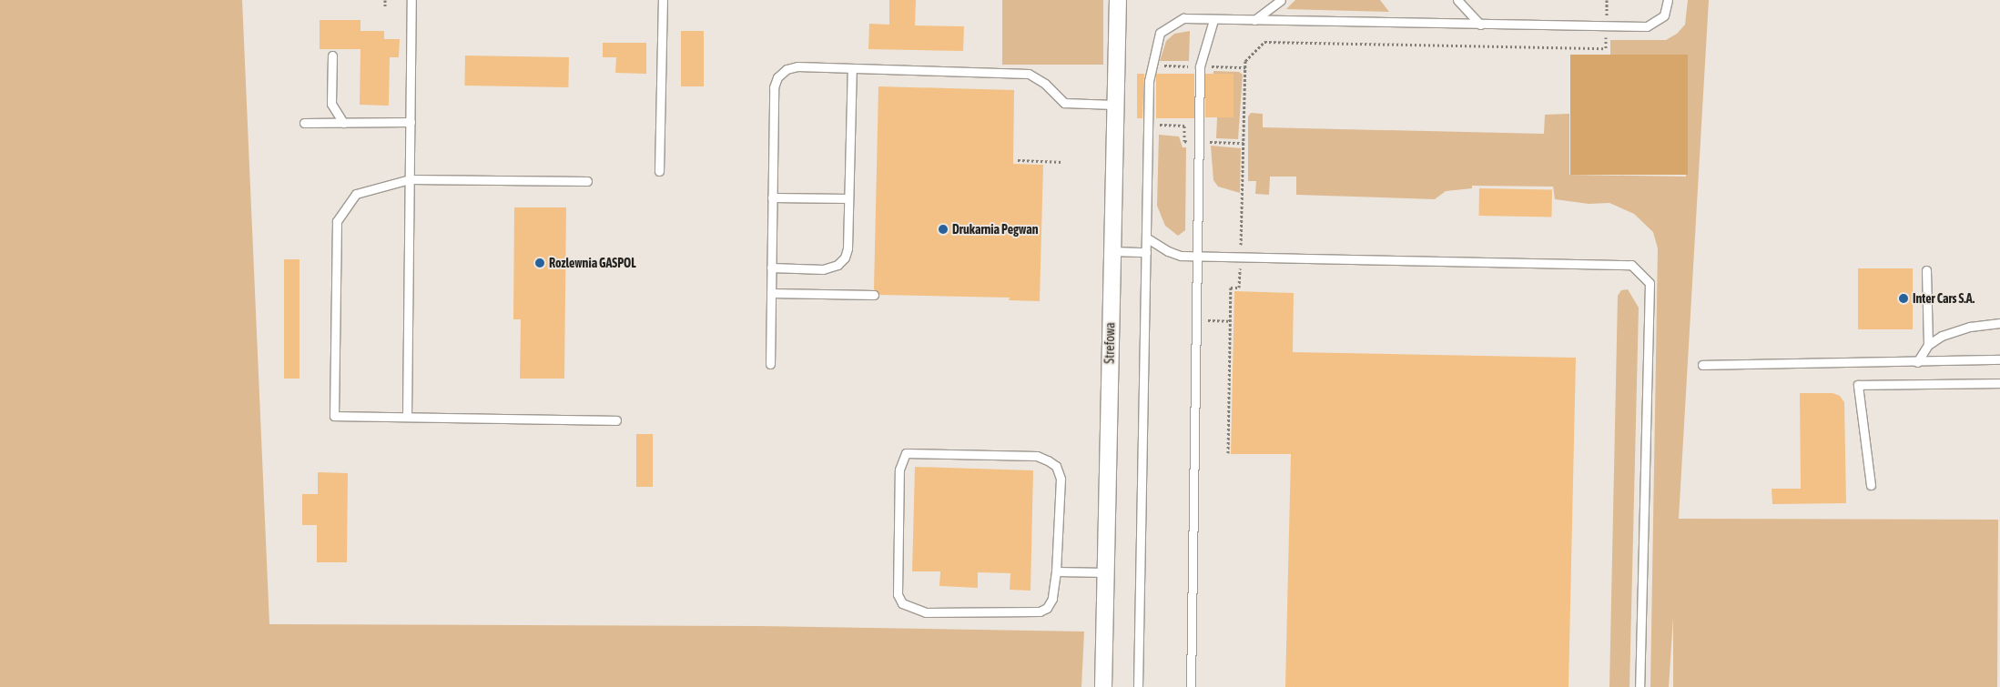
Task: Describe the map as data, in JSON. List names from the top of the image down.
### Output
{
  "streets": {
    "street": ["Strefowa"]
  },
  "places": ["Drukarnia Pegwan", "Rozlewnia GASPOL", "Inter Cars S.A."]
}
